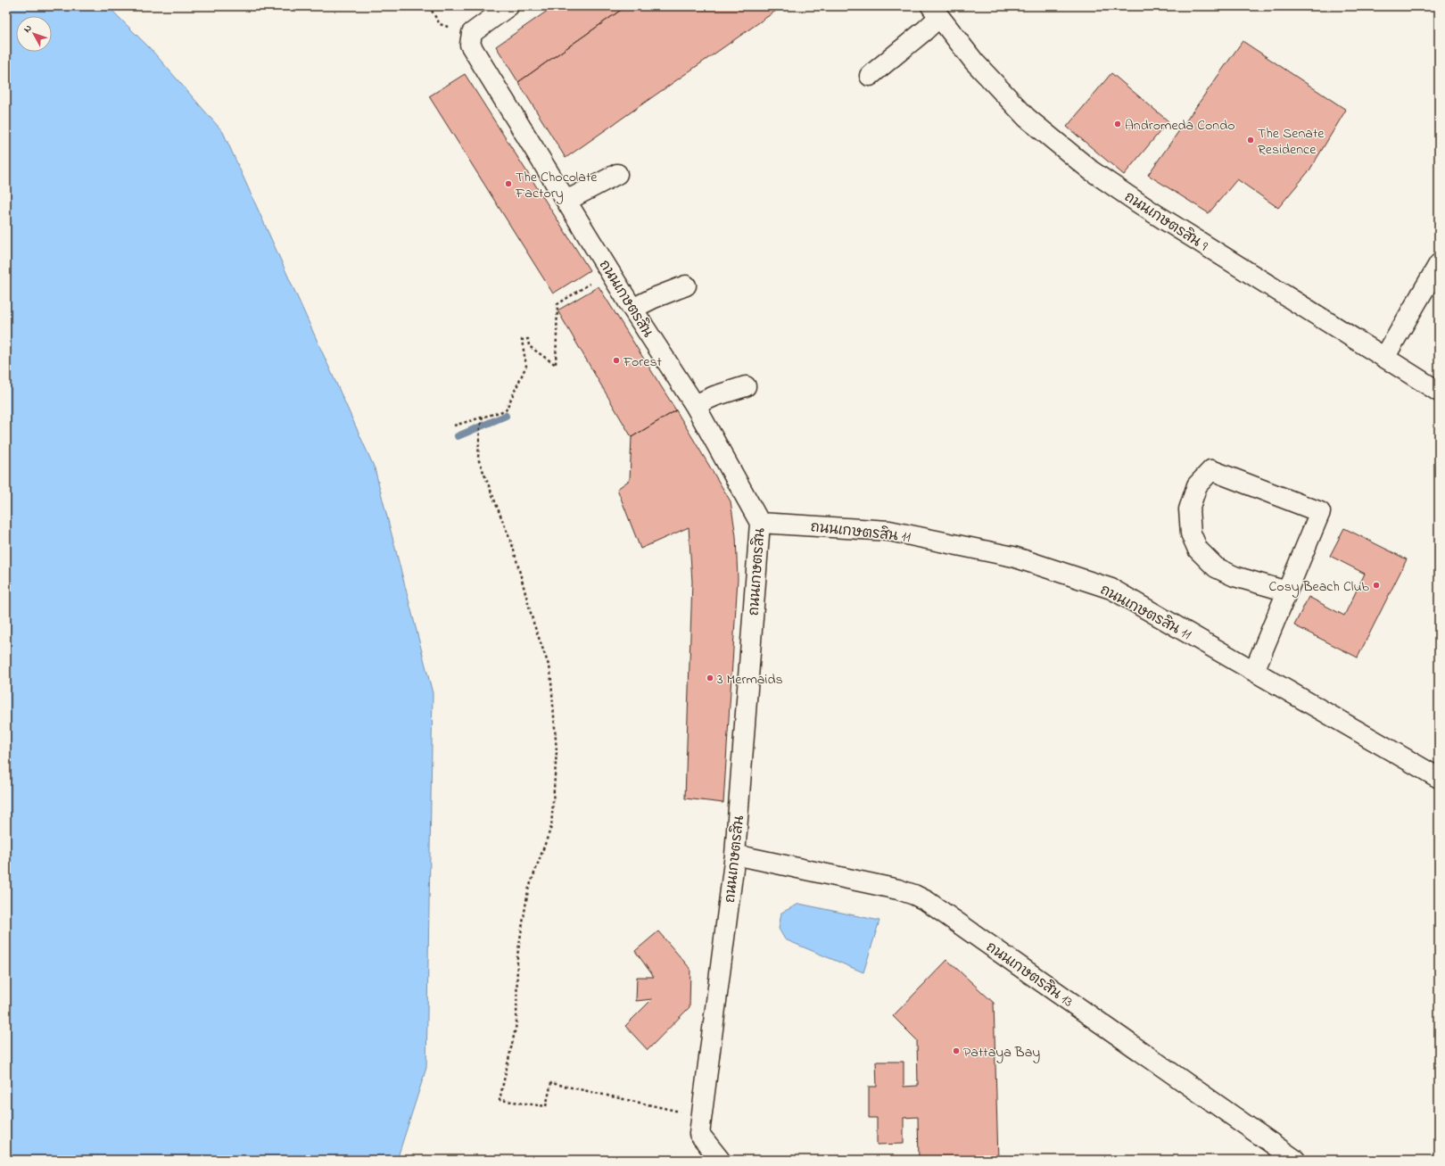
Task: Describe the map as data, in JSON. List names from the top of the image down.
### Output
{
  "streets": {
    "street": [
      "ถนนเกษตรสิน 9",
      "ถนนเกษตรสิน",
      "ถนนเกษตรสิน 11",
      "ถนนเกษตรสิน 13"
    ]
  },
  "crossings": [
    ["ถนนเกษตรสิน", "ถนนเกษตรสิน 11"],
    ["ถนนเกษตรสิน", "ถนนเกษตรสิน 13"]
  ],
  "places": [
    "Andromeda Condo",
    "The Senate Residence",
    "The Chocolate Factory",
    "Forest",
    "Cosy Beach Club",
    "3 Mermaids",
    "Pattaya Bay"
  ],
  "north": "top left"
}
